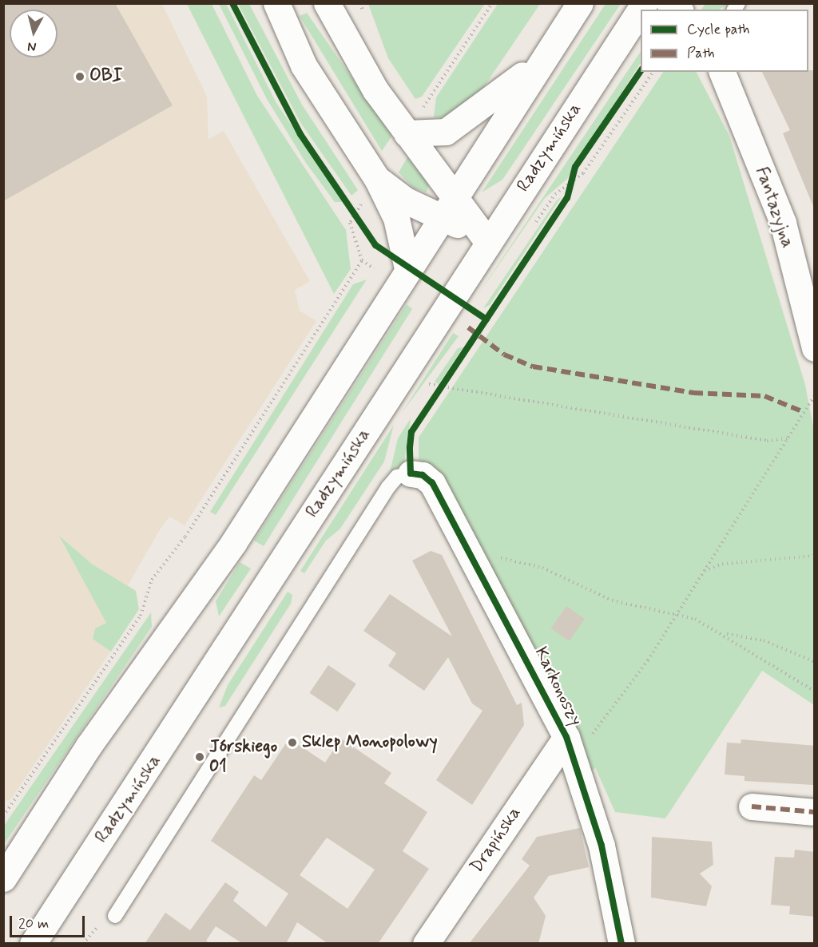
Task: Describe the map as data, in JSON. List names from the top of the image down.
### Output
{
  "streets": {
    "main road": [
      "Radzymińska",
      "Fantazyjna",
      "Karkonoszy",
      "Drapińska"
    ]
  },
  "crossings": [
    ["Karkonoszy", "Drapińska"]
  ],
  "places": ["OBI", "Sklep Monopolowy", "Jórskiego 01"],
  "legend": ["Cycle path", "Path"],
  "scale_bar": "20 m",
  "north": "bottom"
}
